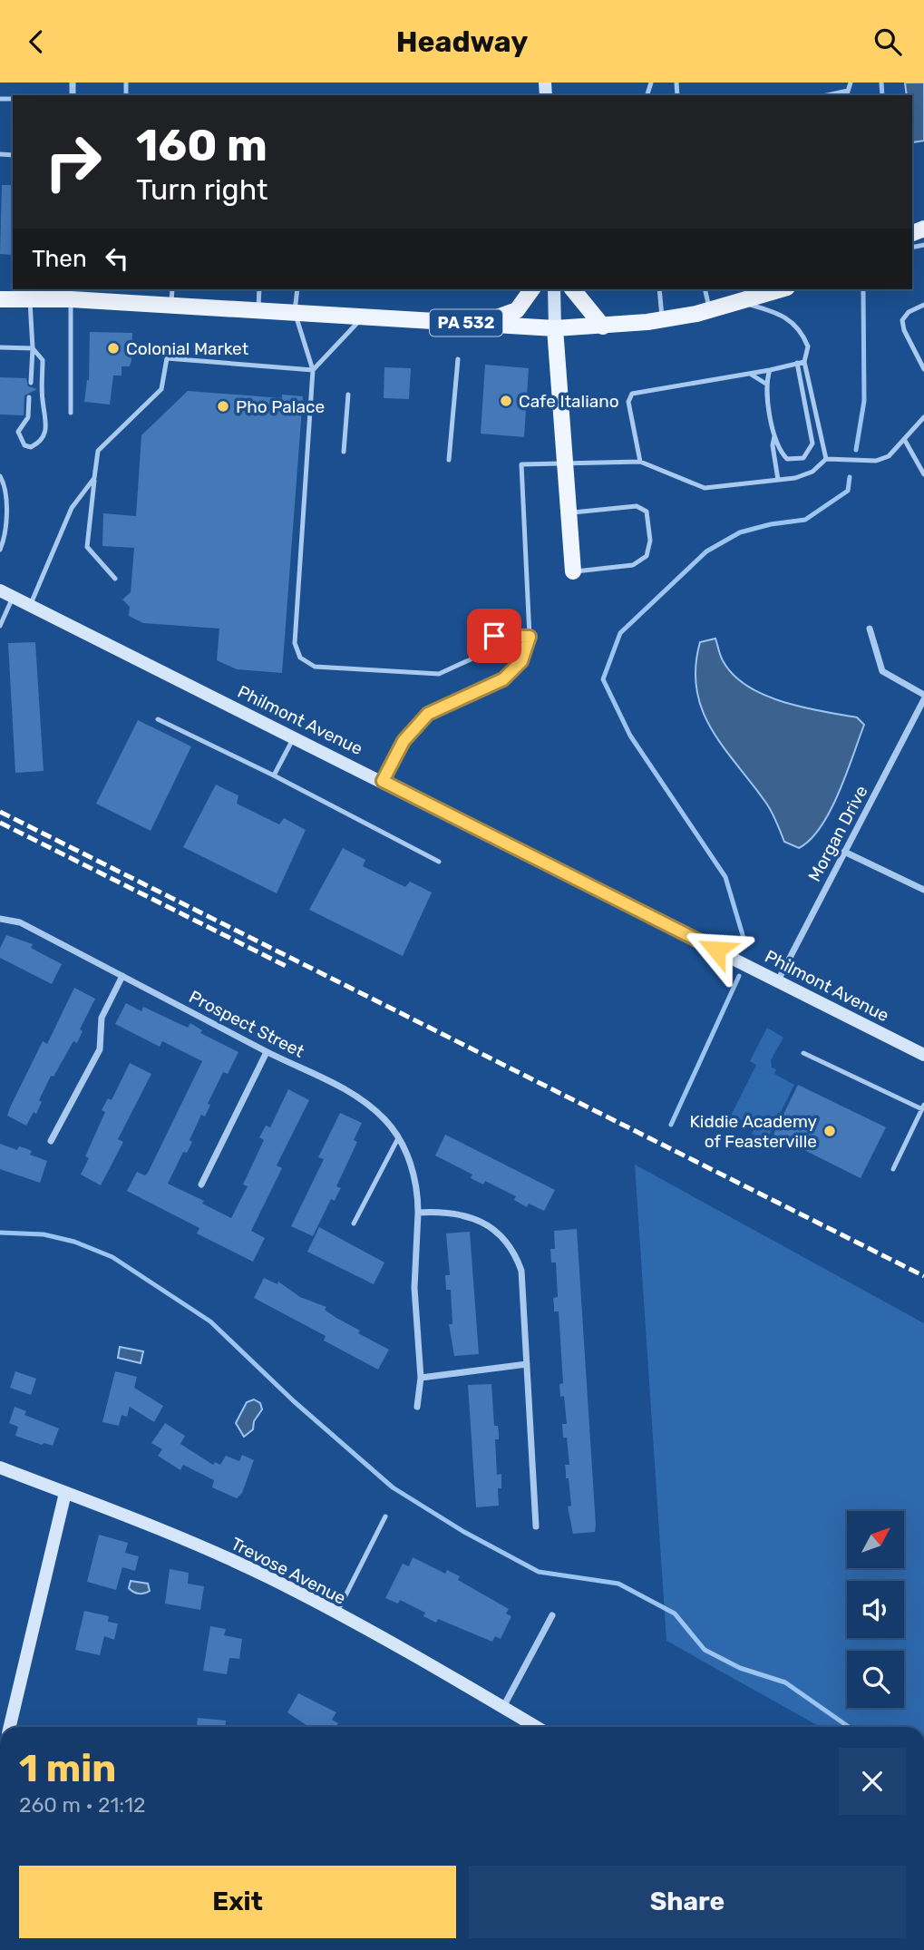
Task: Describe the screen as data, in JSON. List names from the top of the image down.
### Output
{
  "streets": {
    "main road": ["PA 532", "Philmont Avenue", "Trevose Avenue"],
    "street": ["Morgan Drive", "Prospect Street"]
  },
  "crossings": [
    ["Philmont Avenue", "Morgan Drive"]
  ],
  "places": [
    "Colonial Market",
    "Cafe Italiano",
    "Pho Palace",
    "Kiddie Academy of Feasterville"
  ],
  "north": "top right",
  "page": {
    "header": "Headway",
    "turn": ["160 m", "Turn right"],
    "then": "Then",
    "heading": ["1 min", "260 m · 21:12"],
    "buttons": ["Exit", "Share"]
  }
}
